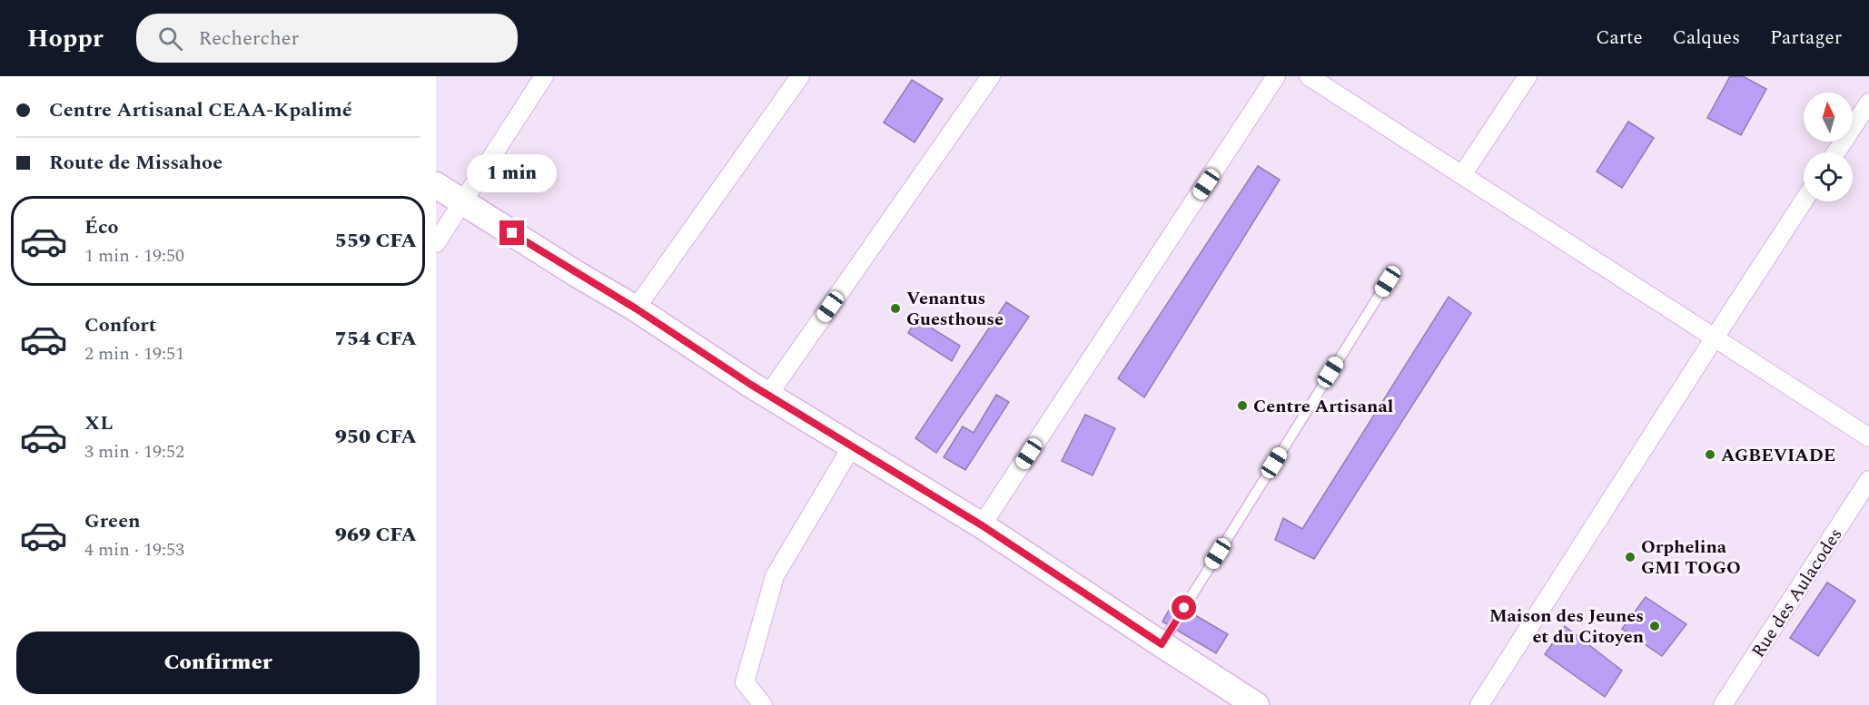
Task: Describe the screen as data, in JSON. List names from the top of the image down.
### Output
{
  "streets": {
    "street": ["Rue des Aulacodes"]
  },
  "places": [
    "Venantus Guesthouse",
    "Centre Artisanal",
    "AGBEVIADE",
    "Orphelina GMI TOGO",
    "Maison des Jeunes et du Citoyen"
  ],
  "north": "top",
  "page": {
    "header": "Hoppr",
    "search": "Rechercher",
    "nav": ["Carte", "Calques", "Partager"],
    "banner": ["Centre Artisanal CEAA-Kpalimé", "Route de Missahoe"],
    "bubble": "1 min",
    "list": [
      {
        "name": "Éco",
        "note": "1 min · 19:50",
        "value": "559 CFA"
      },
      {
        "name": "Confort",
        "note": "2 min · 19:51",
        "value": "754 CFA"
      },
      {
        "name": "XL",
        "note": "3 min · 19:52",
        "value": "950 CFA"
      },
      {
        "name": "Green",
        "note": "4 min · 19:53",
        "value": "969 CFA"
      }
    ],
    "buttons": "Confirmer"
  }
}
